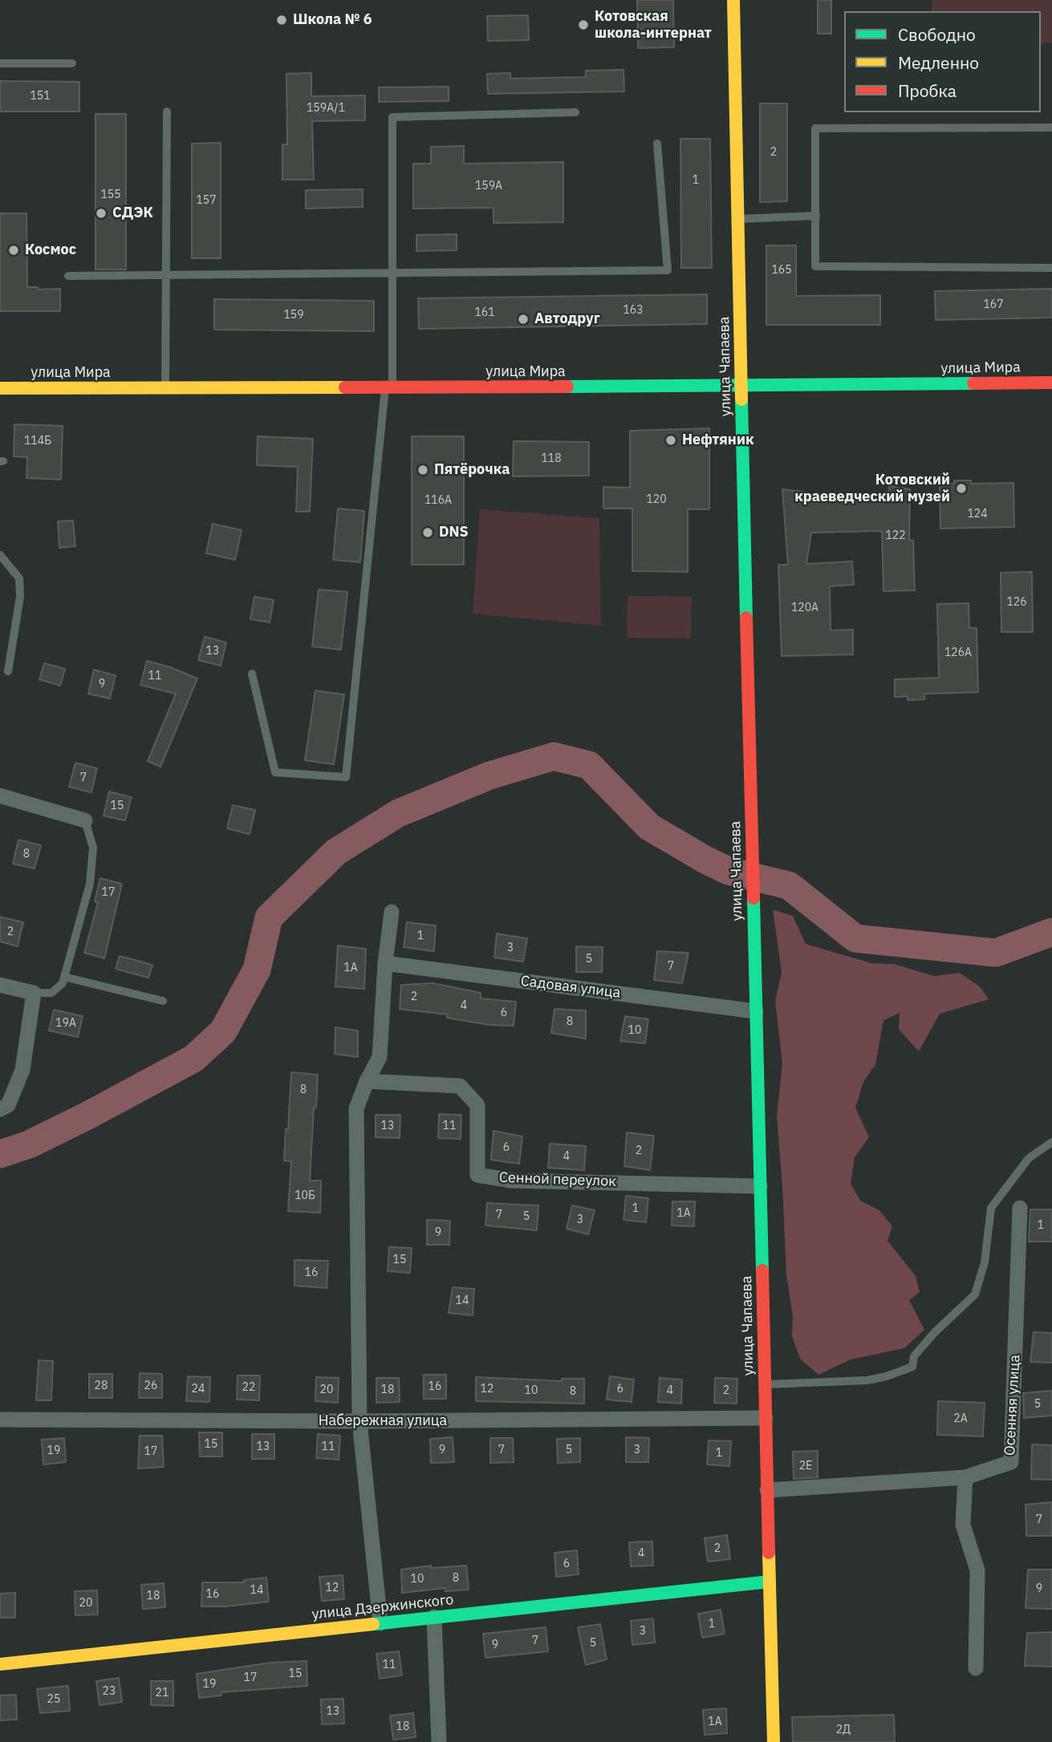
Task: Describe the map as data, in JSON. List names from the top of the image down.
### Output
{
  "streets": {
    "street": [
      "улица Чапаева",
      "улица Мира",
      "Садовая улица",
      "Сенной переулок",
      "Осенняя улица",
      "Набережная улица",
      "улица Дзержинского"
    ]
  },
  "crossings": [
    ["улица Чапаева", "улица Мира"],
    ["улица Чапаева", "Садовая улица"],
    ["улица Чапаева", "Сенной переулок"],
    ["улица Чапаева", "Набережная улица"],
    ["улица Чапаева", "улица Дзержинского"]
  ],
  "places": [
    "Школа № 6",
    "Котовская школа-интернат",
    "СДЭК",
    "Космос",
    "Автодруг",
    "Нефтяник",
    "Пятёрочка",
    "Котовский краеведческий музей",
    "DNS"
  ],
  "house_numbers": [
    "151",
    "159А/1",
    "2",
    "1",
    "159А",
    "155",
    "157",
    "165",
    "167",
    "163",
    "161",
    "159",
    "114Б",
    "118",
    "120",
    "116А",
    "124",
    "122",
    "126",
    "120А",
    "13",
    "126А",
    "11",
    "9",
    "7",
    "15",
    "8",
    "17",
    "2",
    "1",
    "3",
    "5",
    "7",
    "1А",
    "2",
    "4",
    "6",
    "8",
    "19А",
    "10",
    "8",
    "13",
    "11",
    "6",
    "2",
    "4",
    "10Б",
    "1",
    "1А",
    "7",
    "5",
    "3",
    "1",
    "9",
    "15",
    "16",
    "14",
    "28",
    "26",
    "16",
    "22",
    "24",
    "12",
    "6",
    "20",
    "18",
    "10",
    "4",
    "2",
    "8",
    "5",
    "2А",
    "15",
    "13",
    "11",
    "9",
    "7",
    "5",
    "3",
    "19",
    "17",
    "1",
    "2Е",
    "7",
    "2",
    "4",
    "6",
    "8",
    "10",
    "12",
    "9",
    "14",
    "16",
    "18",
    "20",
    "1",
    "3",
    "7",
    "5",
    "9",
    "11",
    "15",
    "17",
    "19",
    "23",
    "21",
    "25",
    "13",
    "1А",
    "18",
    "2Д"
  ],
  "legend": ["Свободно", "Медленно", "Пробка"]
}
